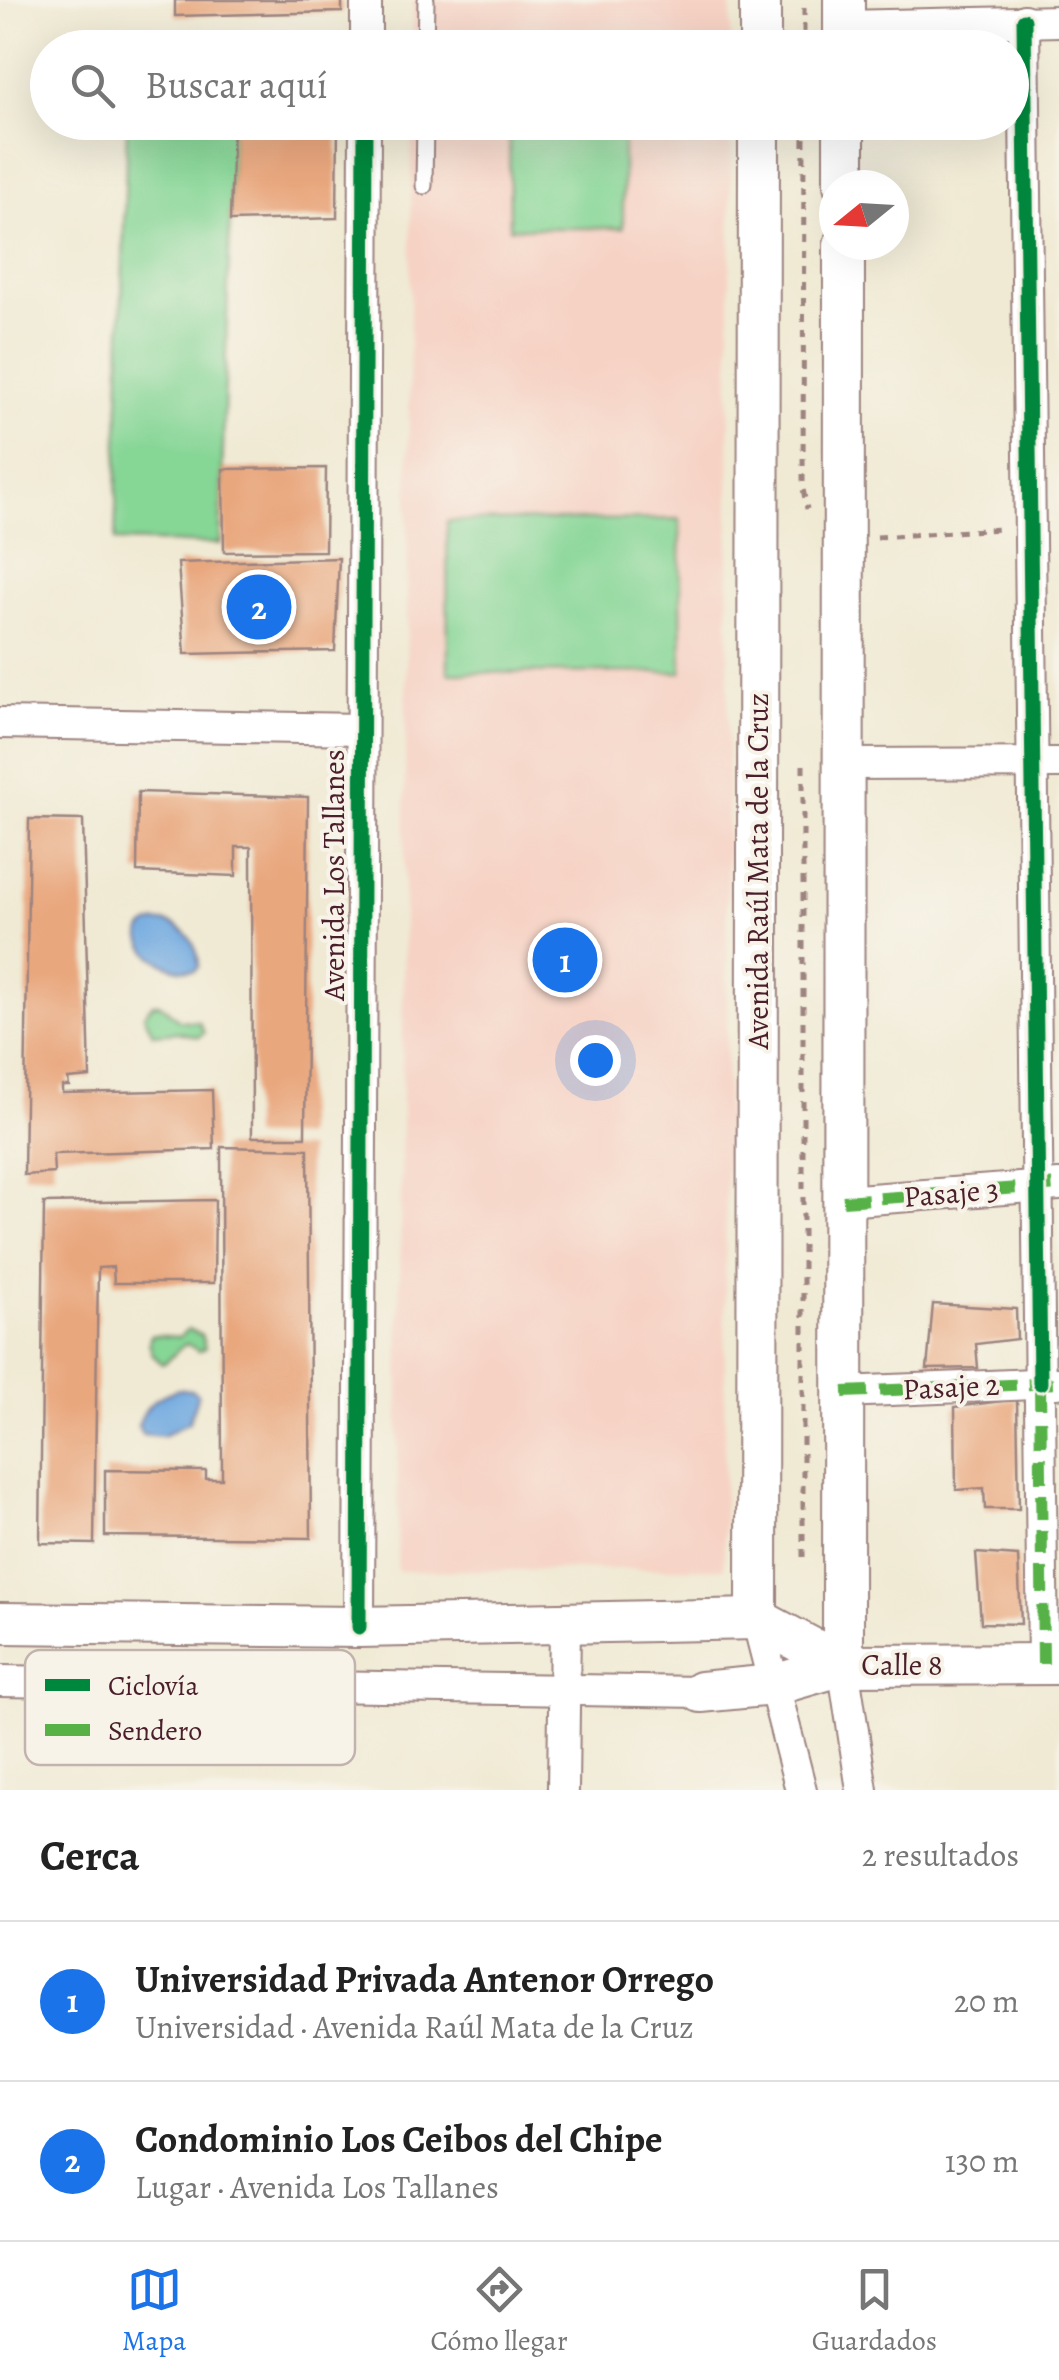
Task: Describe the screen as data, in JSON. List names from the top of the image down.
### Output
{
  "streets": {
    "main road": ["Avenida Raúl Mata de la Cruz", "Calle 8"],
    "street": ["Avenida Los Tallanes", "Pasaje 3", "Pasaje 2"]
  },
  "crossings": [
    ["Avenida Raúl Mata de la Cruz", "Calle 8"]
  ],
  "legend": ["Ciclovía", "Sendero"],
  "north": "left",
  "page": {
    "search": "Buscar aquí",
    "pins": ["2", "1"],
    "heading": ["Cerca", "2 resultados"],
    "list": [
      {
        "mark": "1",
        "name": "Universidad Privada Antenor Orrego",
        "note": "Universidad · Avenida Raúl Mata de la Cruz",
        "value": "20 m"
      },
      {
        "mark": "2",
        "name": "Condominio Los Ceibos del Chipe",
        "note": "Lugar · Avenida Los Tallanes",
        "value": "130 m"
      }
    ],
    "nav": ["Mapa", "Cómo llegar", "Guardados"]
  }
}
